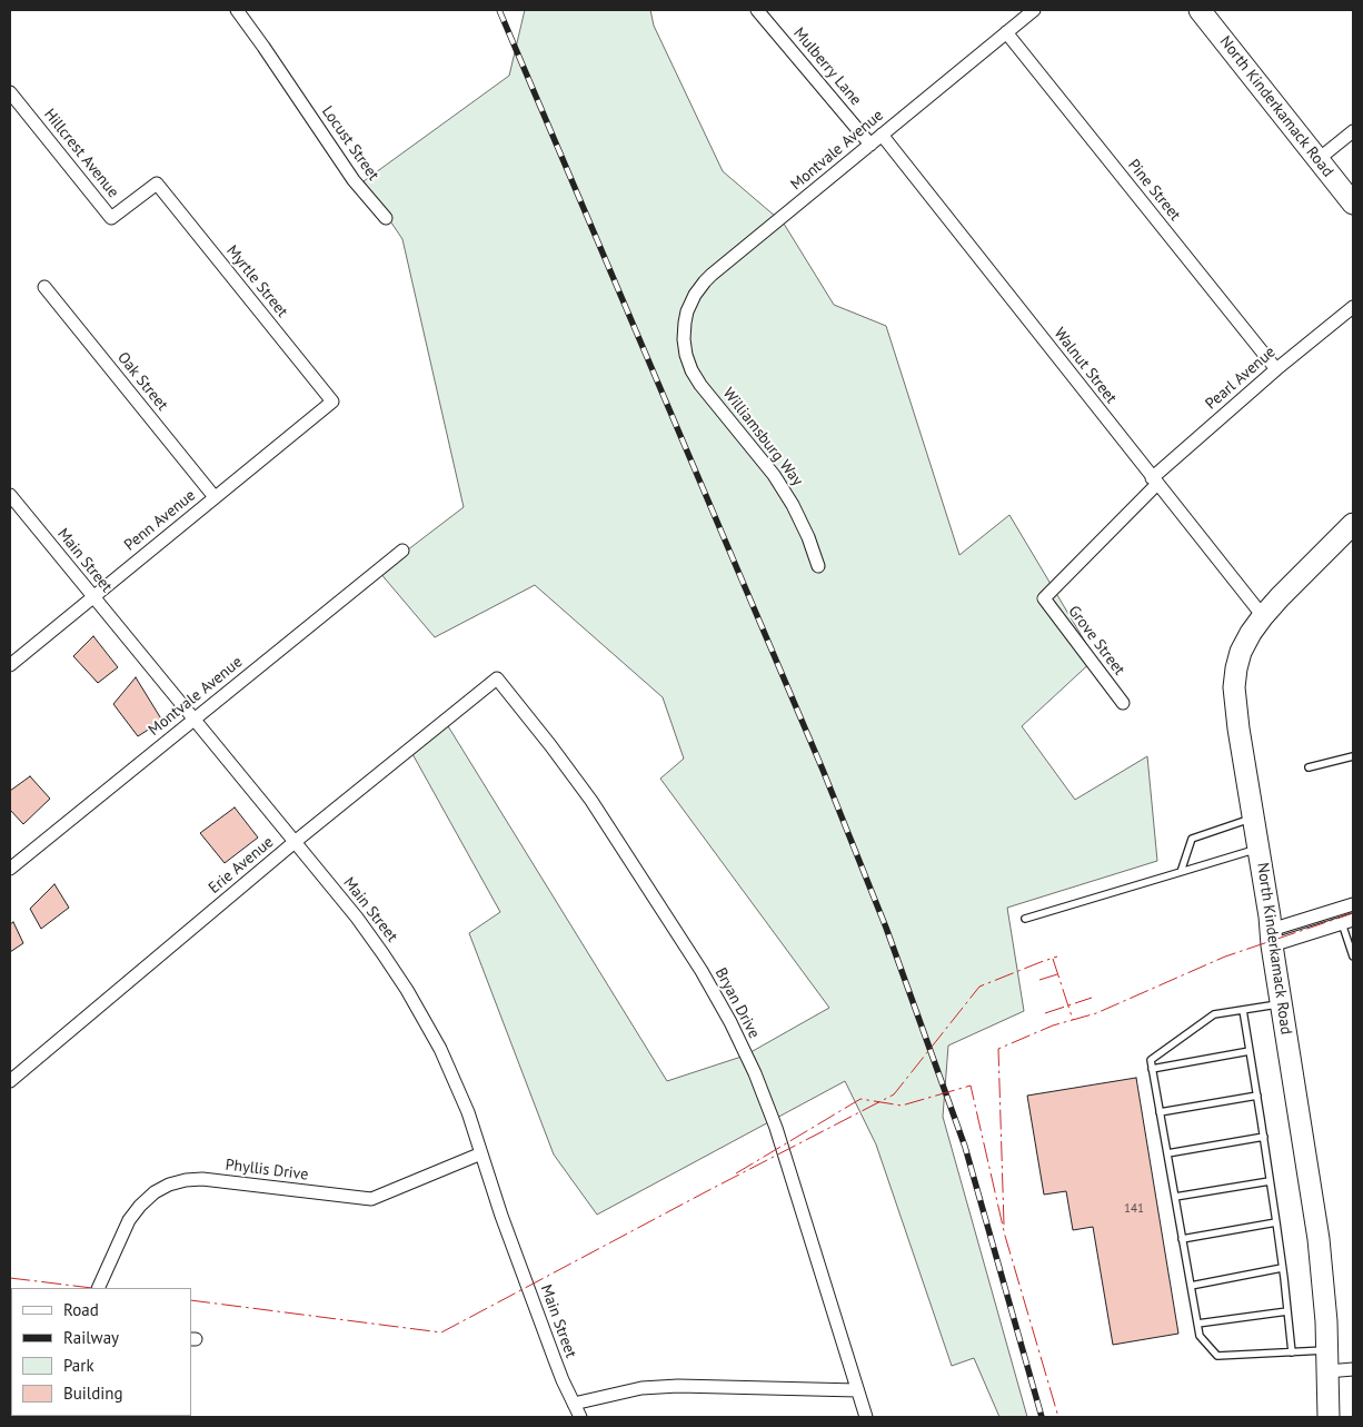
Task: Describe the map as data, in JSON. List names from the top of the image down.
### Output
{
  "streets": {
    "main road": ["North Kinderkamack Road"],
    "street": [
      "Mulberry Lane",
      "Locust Street",
      "Montvale Avenue",
      "Hillcrest Avenue",
      "Pine Street",
      "Myrtle Street",
      "Walnut Street",
      "Pearl Avenue",
      "Oak Street",
      "Williamsburg Way",
      "Penn Avenue",
      "Main Street",
      "Grove Street",
      "Erie Avenue",
      "Bryan Drive",
      "Phyllis Drive"
    ]
  },
  "crossings": [
    ["Mulberry Lane", "Montvale Avenue"],
    ["North Kinderkamack Road", "Walnut Street"],
    ["Montvale Avenue", "Pine Street"],
    ["Montvale Avenue", "Walnut Street"],
    ["Montvale Avenue", "Williamsburg Way"],
    ["Montvale Avenue", "Main Street"],
    ["Hillcrest Avenue", "Myrtle Street"],
    ["Pine Street", "Pearl Avenue"],
    ["Myrtle Street", "Penn Avenue"],
    ["Walnut Street", "Pearl Avenue"],
    ["Pearl Avenue", "Grove Street"],
    ["Oak Street", "Penn Avenue"],
    ["Penn Avenue", "Main Street"],
    ["Main Street", "Erie Avenue"],
    ["Main Street", "Phyllis Drive"],
    ["Erie Avenue", "Bryan Drive"]
  ],
  "house_numbers": ["141"],
  "legend": [
    "Road",
    "Railway",
    "Park",
    "Building"
  ]
}
